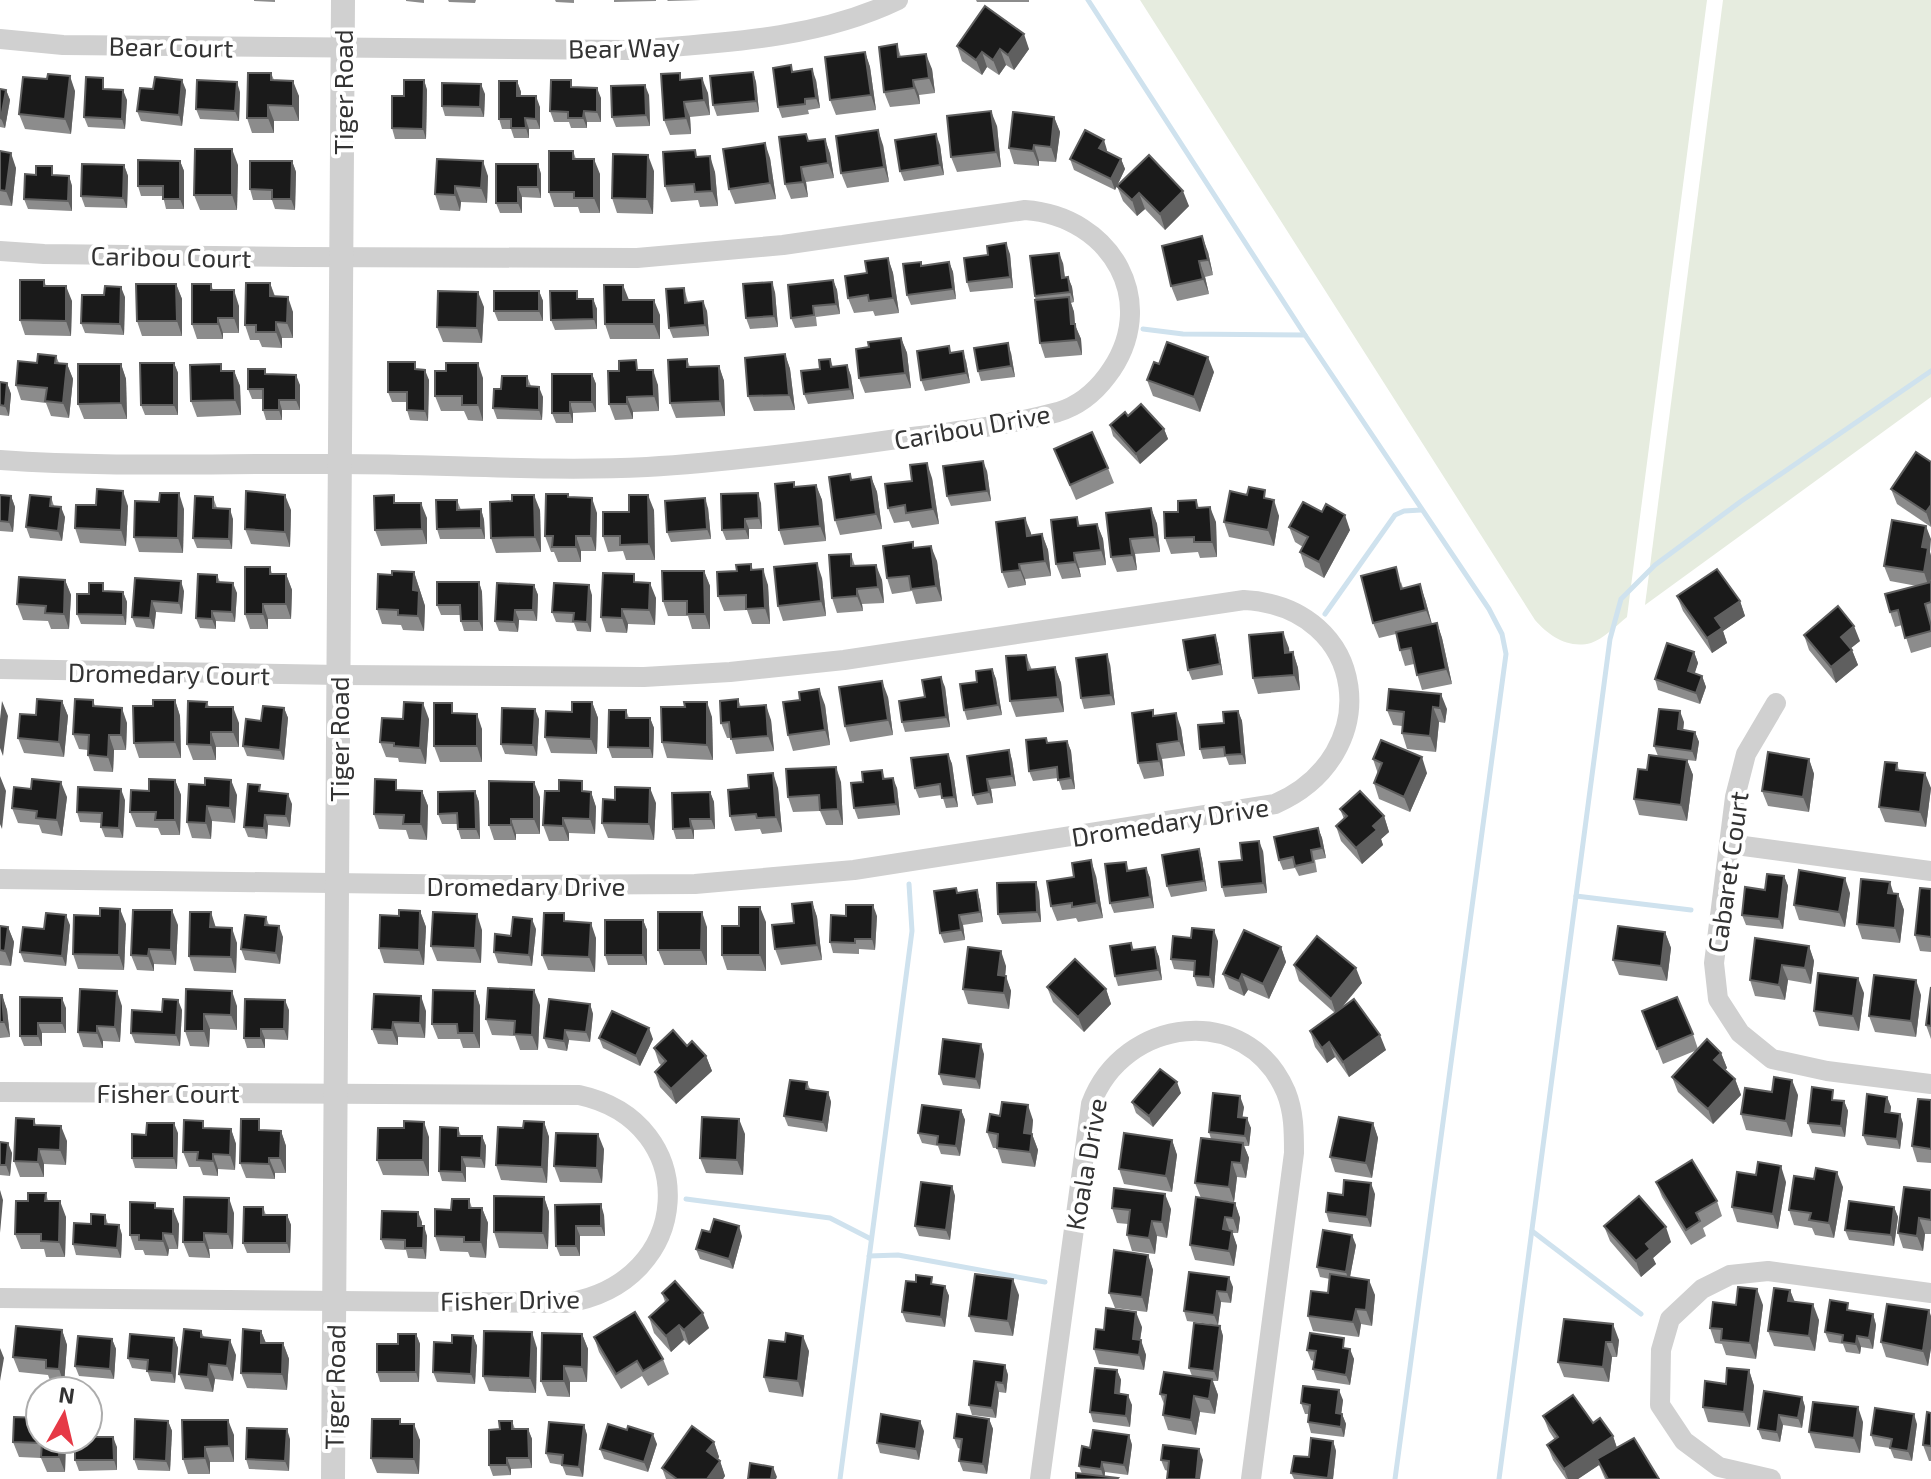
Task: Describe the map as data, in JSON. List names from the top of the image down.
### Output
{
  "streets": {
    "street": [
      "Bear Court",
      "Bear Way",
      "Tiger Road",
      "Caribou Court",
      "Caribou Drive",
      "Dromedary Court",
      "Dromedary Drive",
      "Cabaret Court",
      "Fisher Court",
      "Koala Drive",
      "Fisher Drive"
    ]
  },
  "crossings": [
    ["Bear Court", "Bear Way"],
    ["Bear Court", "Tiger Road"],
    ["Bear Way", "Tiger Road"],
    ["Tiger Road", "Caribou Court"],
    ["Tiger Road", "Caribou Drive"],
    ["Tiger Road", "Dromedary Court"],
    ["Tiger Road", "Dromedary Drive"],
    ["Tiger Road", "Fisher Court"],
    ["Tiger Road", "Fisher Drive"],
    ["Caribou Court", "Caribou Drive"],
    ["Dromedary Court", "Dromedary Drive"],
    ["Fisher Court", "Fisher Drive"]
  ],
  "north": "top"
}
